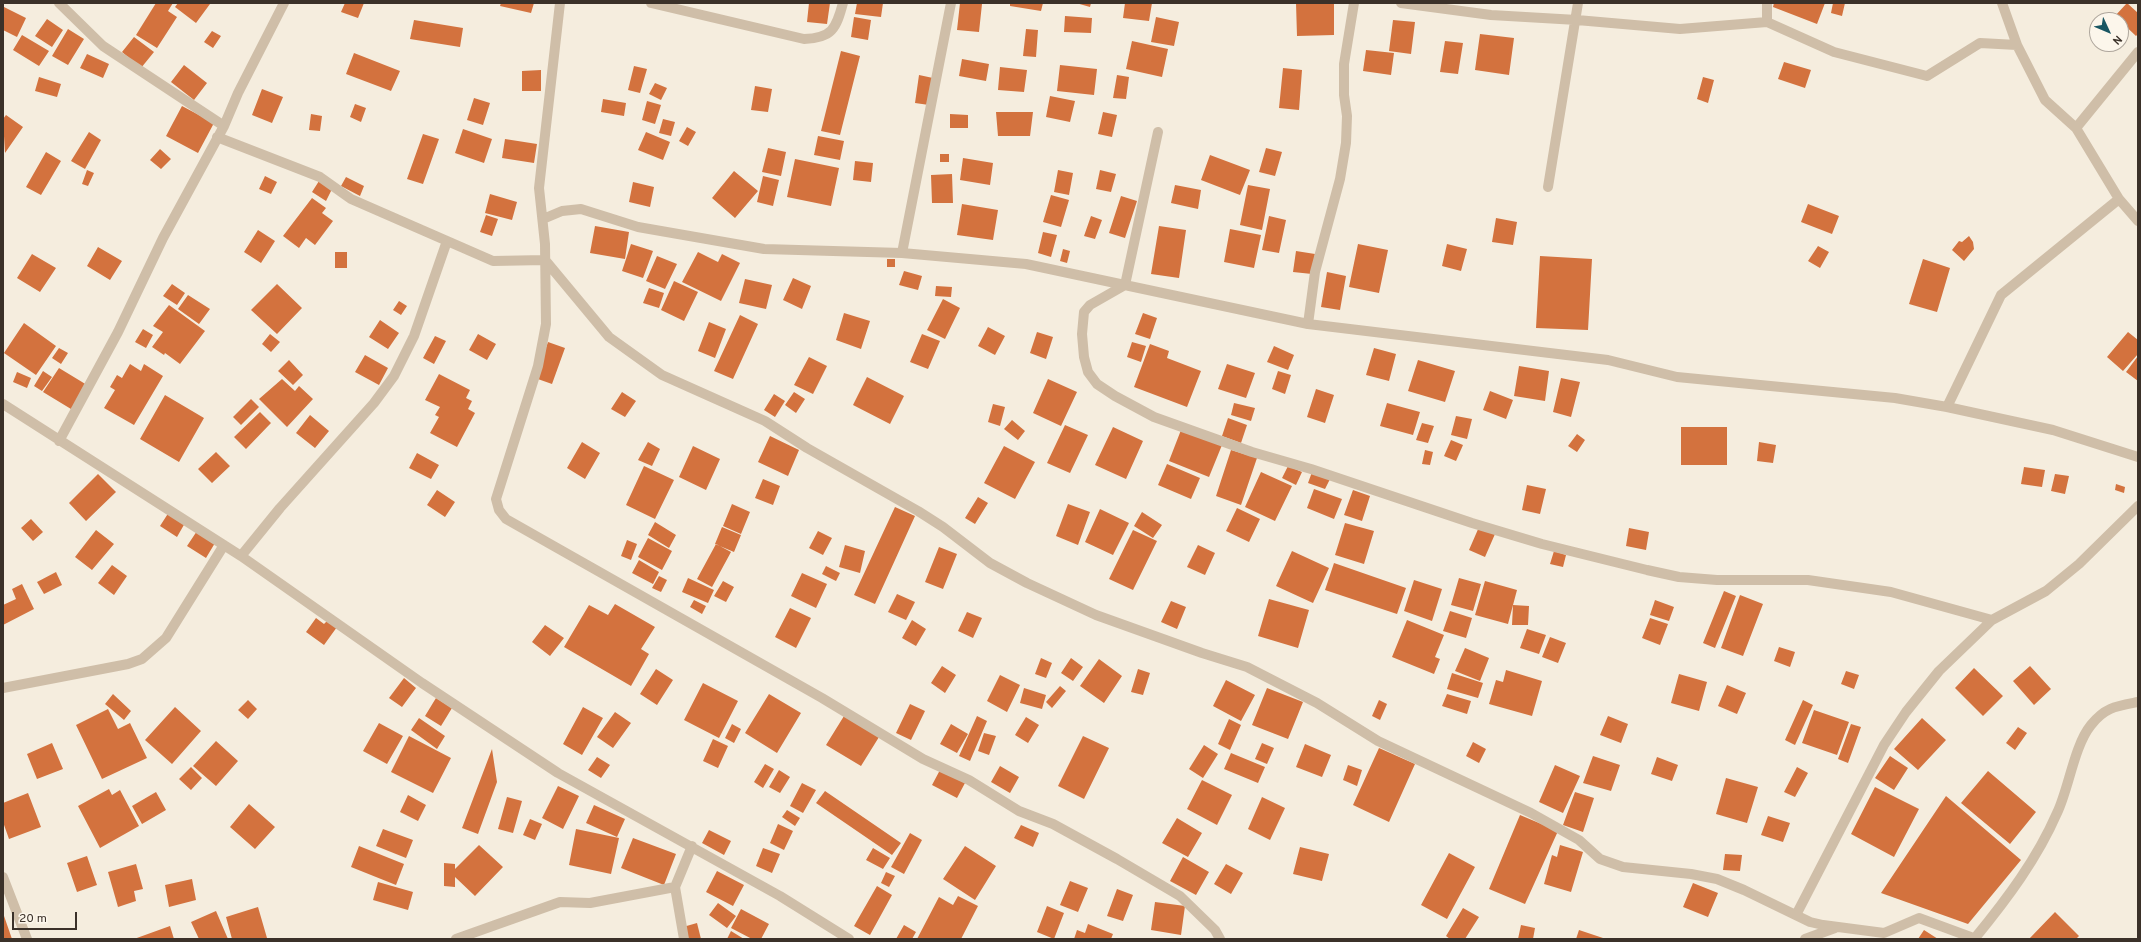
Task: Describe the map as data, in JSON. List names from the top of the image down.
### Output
{
  "scale_bar": "20 m",
  "north": "bottom right"
}
